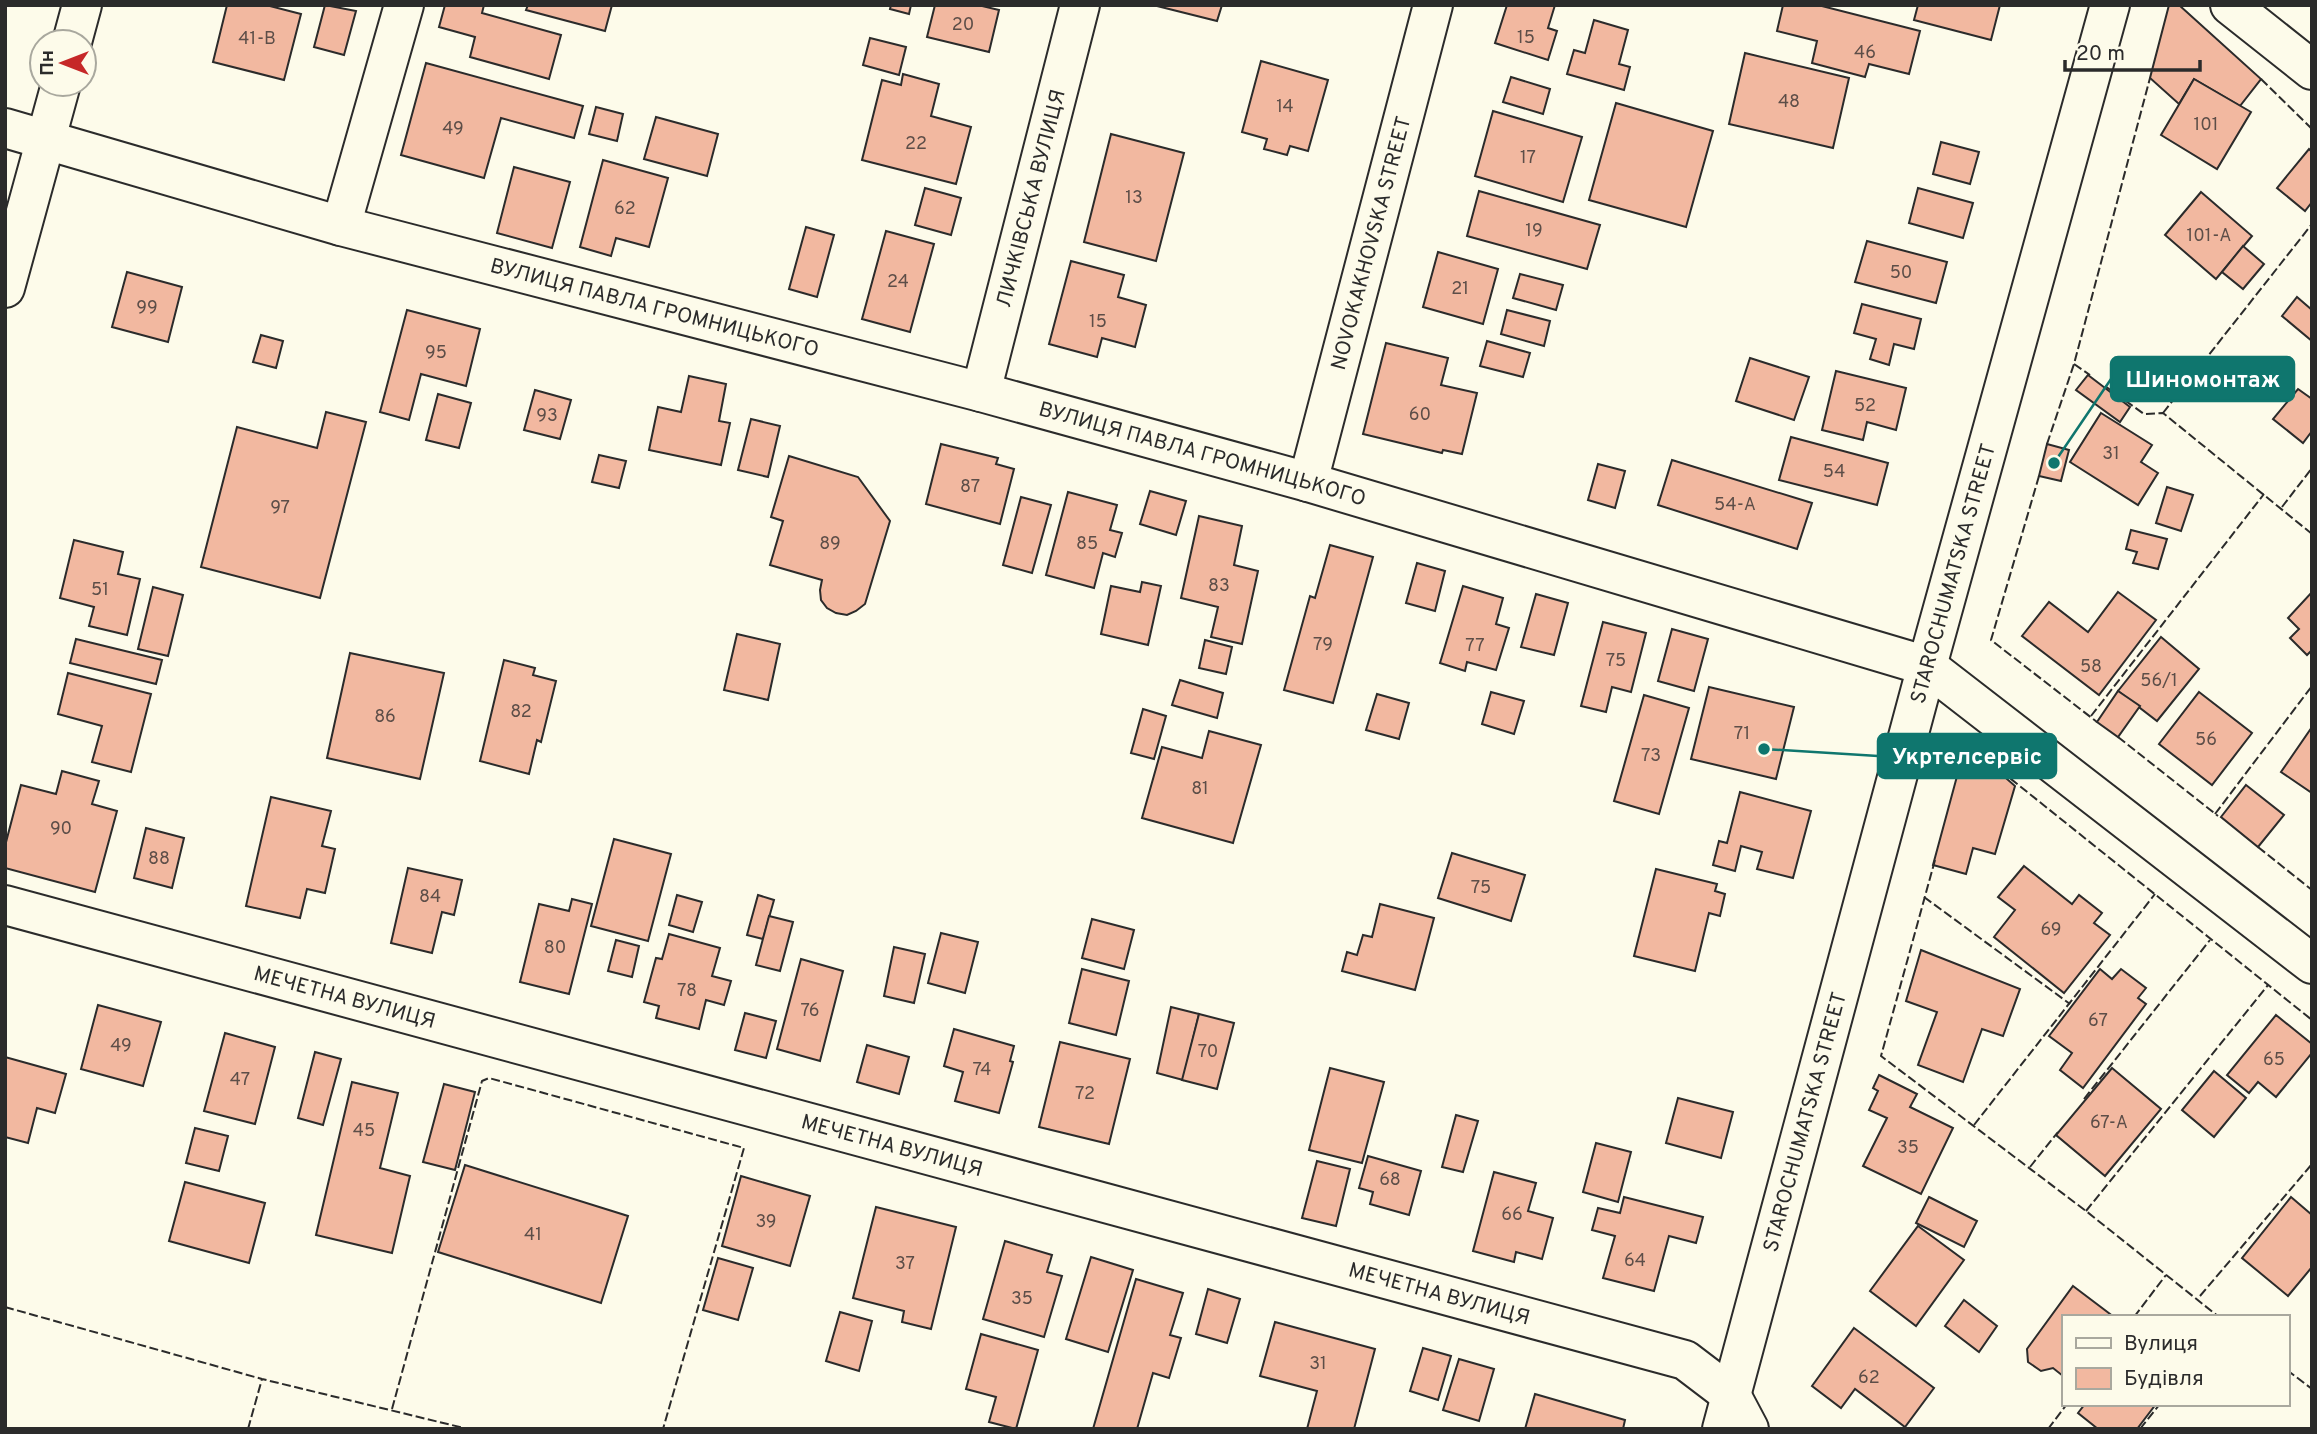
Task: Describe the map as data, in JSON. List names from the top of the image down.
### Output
{
  "streets": {
    "street": [
      "ЛИЧКІВСЬКА ВУЛИЦЯ",
      "NOVOKAKHOVSKA STREET",
      "ВУЛИЦЯ ПАВЛА ГРОМНИЦЬКОГО",
      "STAROCHUMATSKA STREET",
      "МЕЧЕТНА ВУЛИЦЯ"
    ]
  },
  "crossings": [
    ["ЛИЧКІВСЬКА ВУЛИЦЯ", "ВУЛИЦЯ ПАВЛА ГРОМНИЦЬКОГО"],
    ["NOVOKAKHOVSKA STREET", "ВУЛИЦЯ ПАВЛА ГРОМНИЦЬКОГО"],
    ["ВУЛИЦЯ ПАВЛА ГРОМНИЦЬКОГО", "STAROCHUMATSKA STREET"],
    ["STAROCHUMATSKA STREET", "МЕЧЕТНА ВУЛИЦЯ"]
  ],
  "places": ["Шиномонтаж", "Укртелсервіс"],
  "house_numbers": [
    "20",
    "15",
    "41-В",
    "46",
    "48",
    "14",
    "101",
    "49",
    "22",
    "17",
    "13",
    "62",
    "19",
    "101-А",
    "50",
    "24",
    "21",
    "99",
    "15",
    "95",
    "52",
    "60",
    "93",
    "31",
    "54",
    "87",
    "54-А",
    "97",
    "89",
    "85",
    "83",
    "51",
    "79",
    "77",
    "75",
    "58",
    "56/1",
    "82",
    "86",
    "71",
    "56",
    "73",
    "81",
    "90",
    "88",
    "75",
    "84",
    "69",
    "80",
    "78",
    "76",
    "67",
    "49",
    "70",
    "65",
    "74",
    "47",
    "72",
    "67-А",
    "45",
    "35",
    "68",
    "66",
    "39",
    "41",
    "64",
    "37",
    "35",
    "31",
    "62"
  ],
  "legend": ["Вулиця", "Будівля"],
  "scale_bar": "20 m",
  "north": "left"
}
